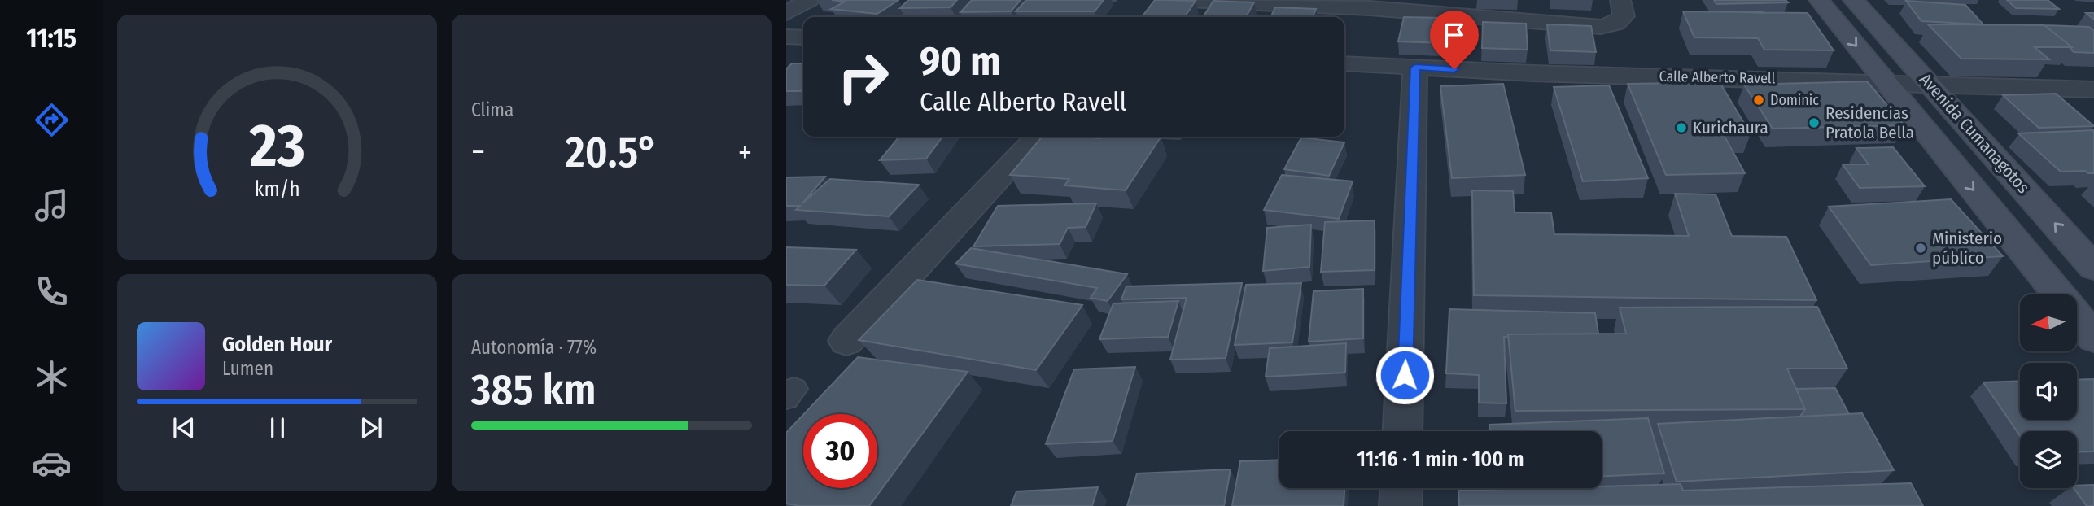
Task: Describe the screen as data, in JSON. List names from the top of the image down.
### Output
{
  "streets": {
    "street": ["Calle Alberto Ravell", "Avenida Cumanagotos"]
  },
  "crossings": [
    ["Calle Alberto Ravell", "Avenida Cumanagotos"]
  ],
  "places": [
    "Dominic",
    "Residencias Pratola Bella",
    "Kurichaura",
    "Ministerio público"
  ],
  "north": "left",
  "page": {
    "tabs": "11:15",
    "tile": [
      "Clima",
      ["Autonomía · 77%", "385 km"]
    ],
    "turn": ["90 m", "Calle Alberto Ravell"],
    "heat": ["−", "20.5°", "+"],
    "song": ["Golden Hour", "Lumen"],
    "limit": "30",
    "trip": "11:16 · 1 min · 100 m",
    "gauge": ["23", "km/h"]
  }
}
